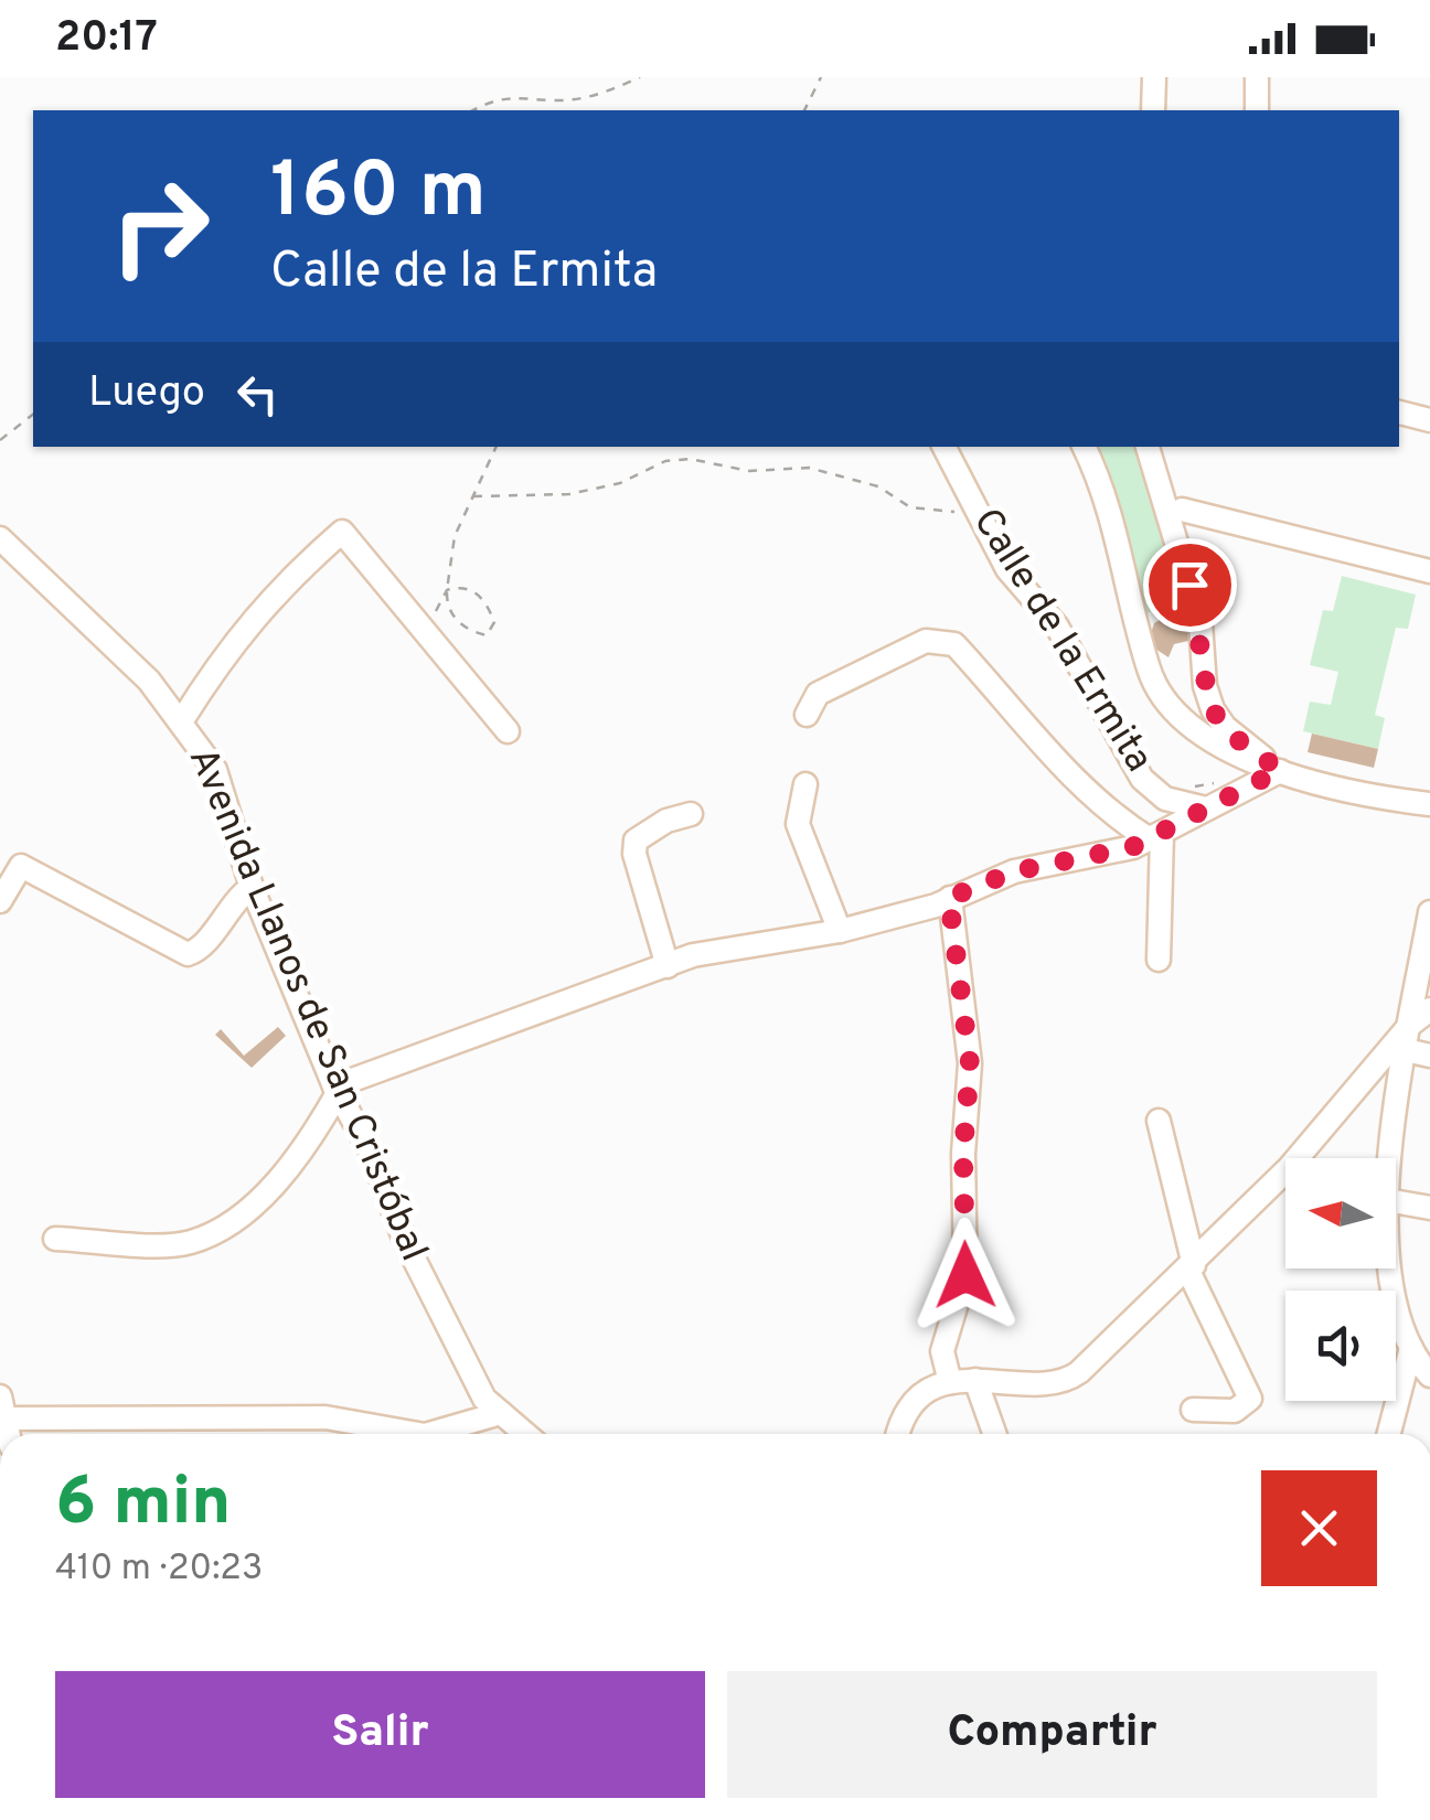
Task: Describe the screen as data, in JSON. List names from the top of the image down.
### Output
{
  "streets": {
    "street": ["Calle de la Ermita", "Avenida Llanos de San Cristóbal"]
  },
  "north": "left",
  "page": {
    "status": "20:17",
    "turn": ["160 m", "Calle de la Ermita"],
    "then": "Luego",
    "heading": ["6 min", "410 m · 20:23"],
    "buttons": ["Salir", "Compartir"]
  }
}
